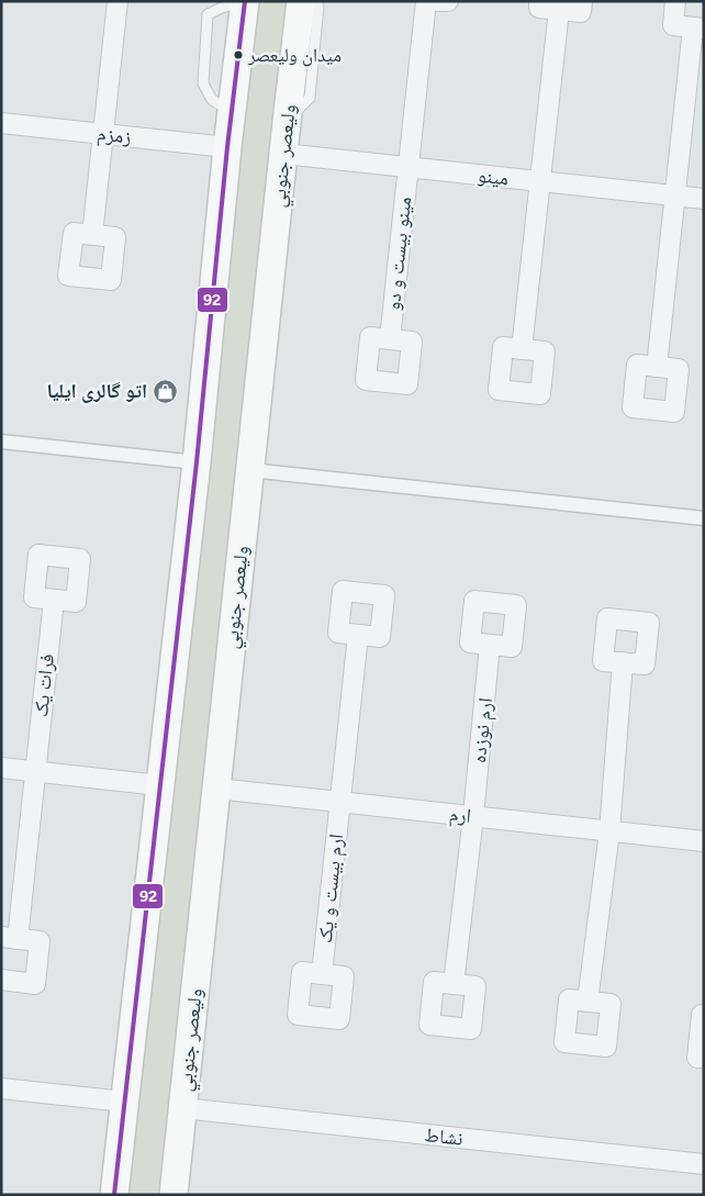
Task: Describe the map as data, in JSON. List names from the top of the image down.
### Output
{
  "streets": {
    "main road": ["وليعصر جنوبي"],
    "street": [
      "زمزم",
      "مینو",
      "مینو بیست و دو",
      "فرات یک",
      "ارم نوزده",
      "ارم",
      "ارم بیست و یک",
      "نشاط"
    ]
  },
  "crossings": [
    ["وليعصر جنوبي", "مینو"],
    ["وليعصر جنوبي", "ارم"],
    ["وليعصر جنوبي", "نشاط"],
    ["مینو", "مینو بیست و دو"],
    ["ارم نوزده", "ارم"],
    ["ارم", "ارم بیست و یک"]
  ],
  "places": {
    "other": ["میدان ولیعصر"],
    "shop": ["اتو گالری ایلیا"]
  },
  "lines": ["transit line 92"]
}
